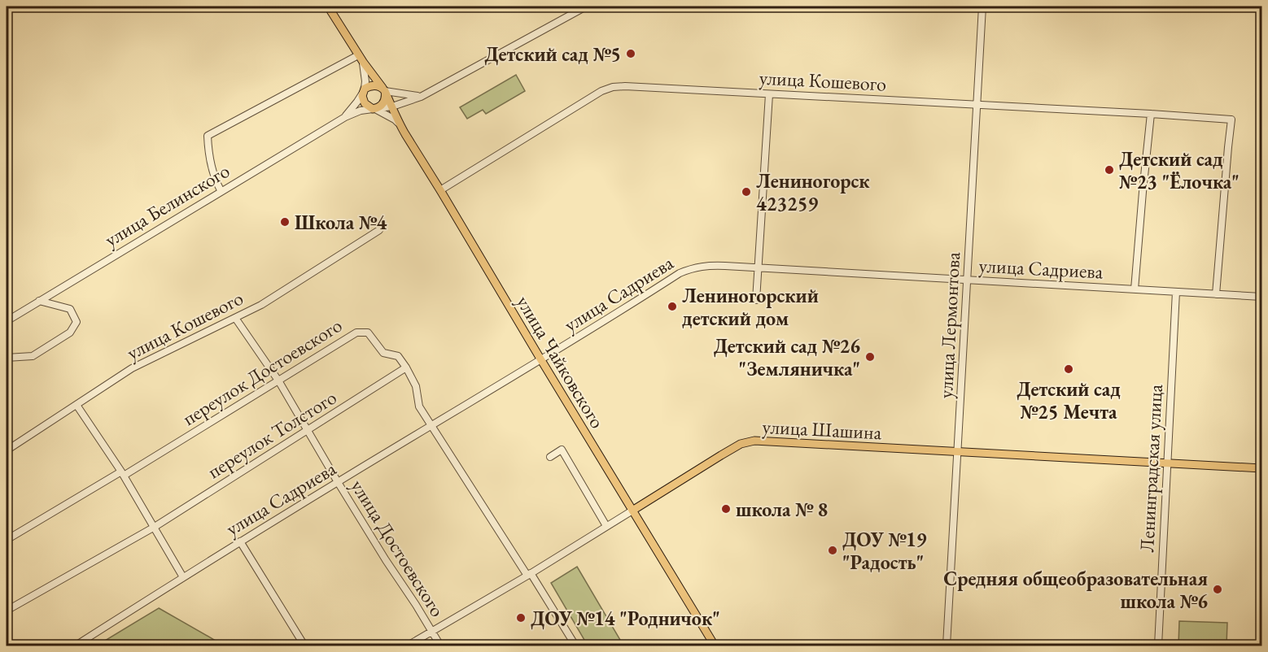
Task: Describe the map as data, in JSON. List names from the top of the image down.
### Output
{
  "streets": {
    "main road": ["улица Чайковского", "улица Шашина"],
    "street": [
      "улица Кошевого",
      "улица Белинского",
      "улица Садриева",
      "улица Лермонтова",
      "переулок Достоевского",
      "переулок Толстого",
      "Ленинградская улица",
      "улица Достоевского"
    ]
  },
  "crossings": [
    ["улица Кошевого", "улица Садриева"],
    ["улица Кошевого", "улица Лермонтова"],
    ["улица Кошевого", "улица Чайковского"],
    ["улица Кошевого", "улица Достоевского"],
    ["улица Садриева", "улица Лермонтова"],
    ["улица Садриева", "улица Чайковского"],
    ["улица Садриева", "переулок Достоевского"],
    ["улица Садриева", "Ленинградская улица"],
    ["улица Садриева", "улица Достоевского"],
    ["улица Лермонтова", "улица Шашина"],
    ["улица Чайковского", "улица Шашина"],
    ["переулок Достоевского", "улица Шашина"],
    ["переулок Достоевского", "переулок Толстого"],
    ["переулок Достоевского", "улица Достоевского"],
    ["улица Шашина", "Ленинградская улица"],
    ["улица Шашина", "улица Достоевского"],
    ["переулок Толстого", "улица Достоевского"]
  ],
  "places": [
    "Детский сад №5",
    "Детский сад №23 \"Ёлочка\"",
    "Лениногорск 423259",
    "Школа №4",
    "Лениногорский детский дом",
    "Детский сад №26 \"Земляничка\"",
    "Детский сад №25 Мечта",
    "школа № 8",
    "ДОУ №19 \"Радость\"",
    "Средняя общеобразовательная школа №6",
    "ДОУ №14 \"Родничок\""
  ]
}
